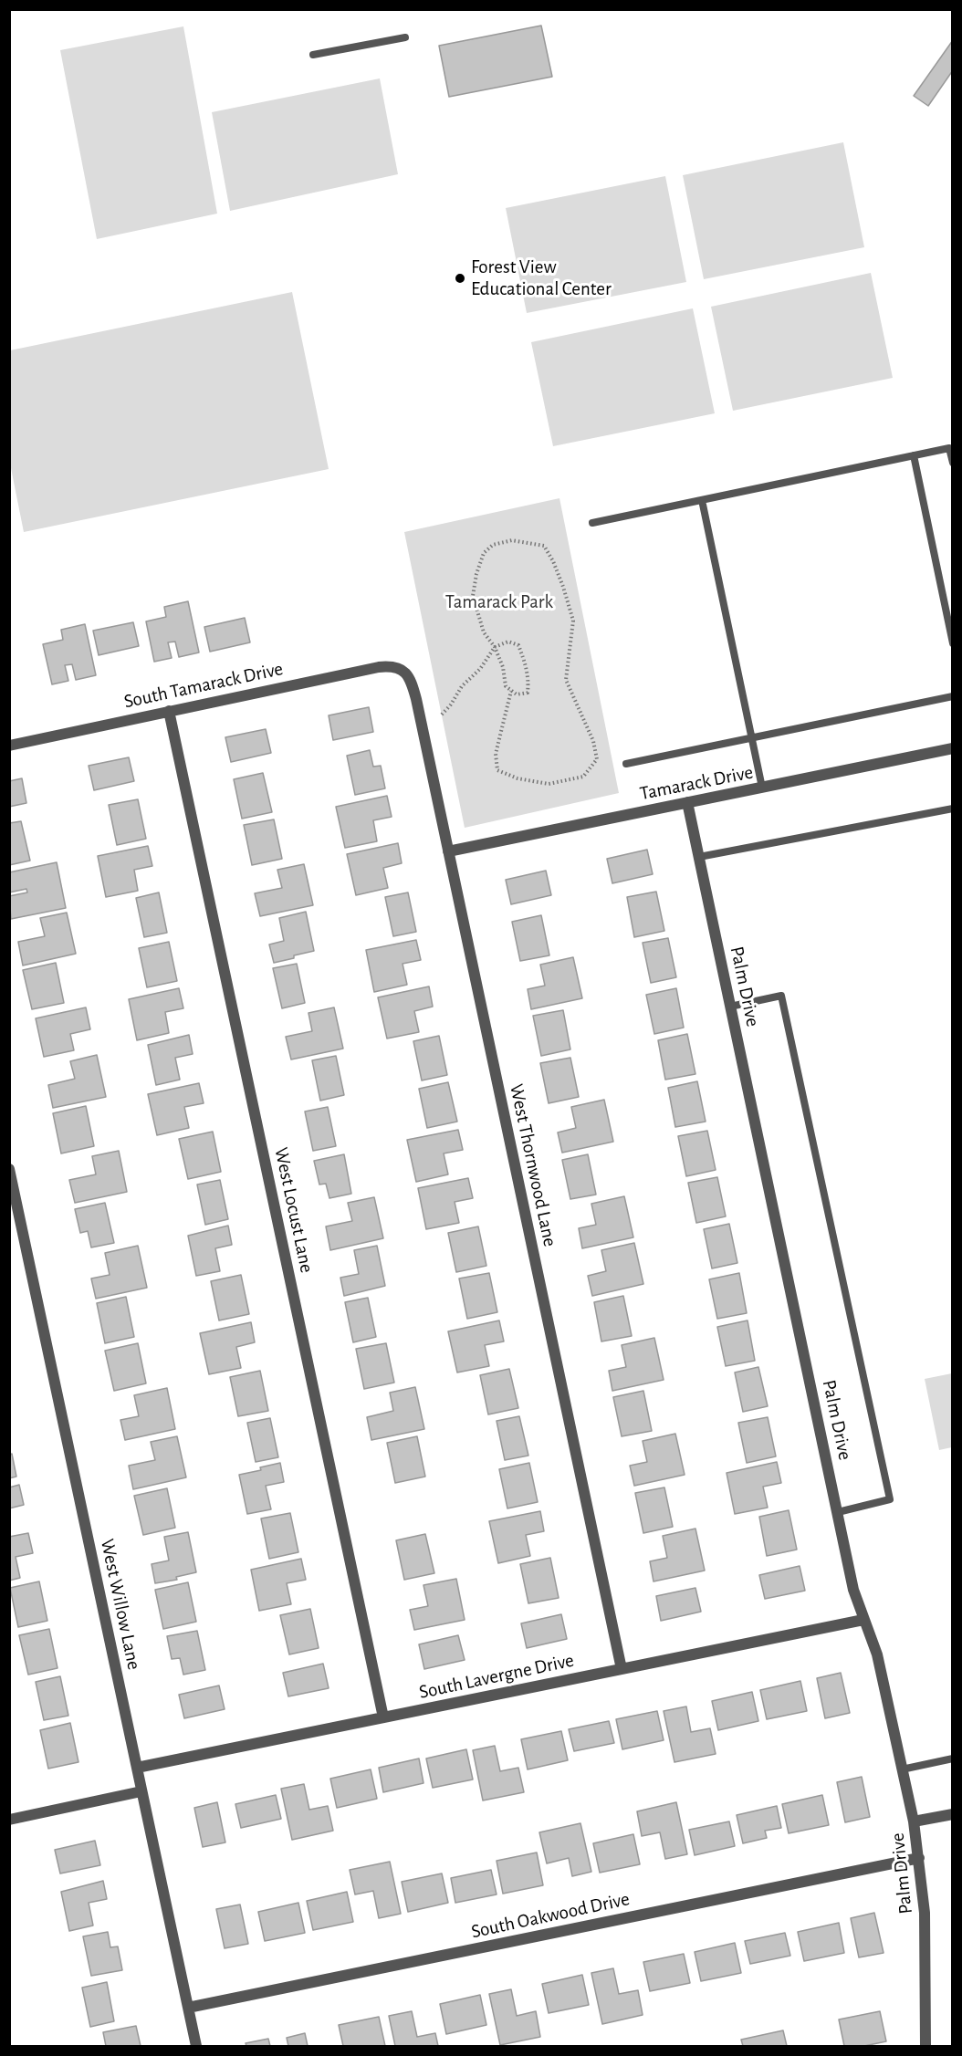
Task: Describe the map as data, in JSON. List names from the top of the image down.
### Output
{
  "streets": {
    "street": [
      "South Tamarack Drive",
      "Tamarack Drive",
      "Palm Drive",
      "West Thornwood Lane",
      "West Locust Lane",
      "West Willow Lane",
      "South Lavergne Drive",
      "South Oakwood Drive"
    ]
  },
  "crossings": [
    ["South Tamarack Drive", "West Thornwood Lane"],
    ["South Tamarack Drive", "West Locust Lane"],
    ["Tamarack Drive", "Palm Drive"],
    ["Tamarack Drive", "West Thornwood Lane"],
    ["Palm Drive", "South Lavergne Drive"],
    ["Palm Drive", "South Oakwood Drive"],
    ["West Thornwood Lane", "South Lavergne Drive"],
    ["West Locust Lane", "South Lavergne Drive"],
    ["West Willow Lane", "South Lavergne Drive"],
    ["West Willow Lane", "South Oakwood Drive"]
  ],
  "parks": ["Tamarack Park"],
  "places": ["Forest View Educational Center"]
}
